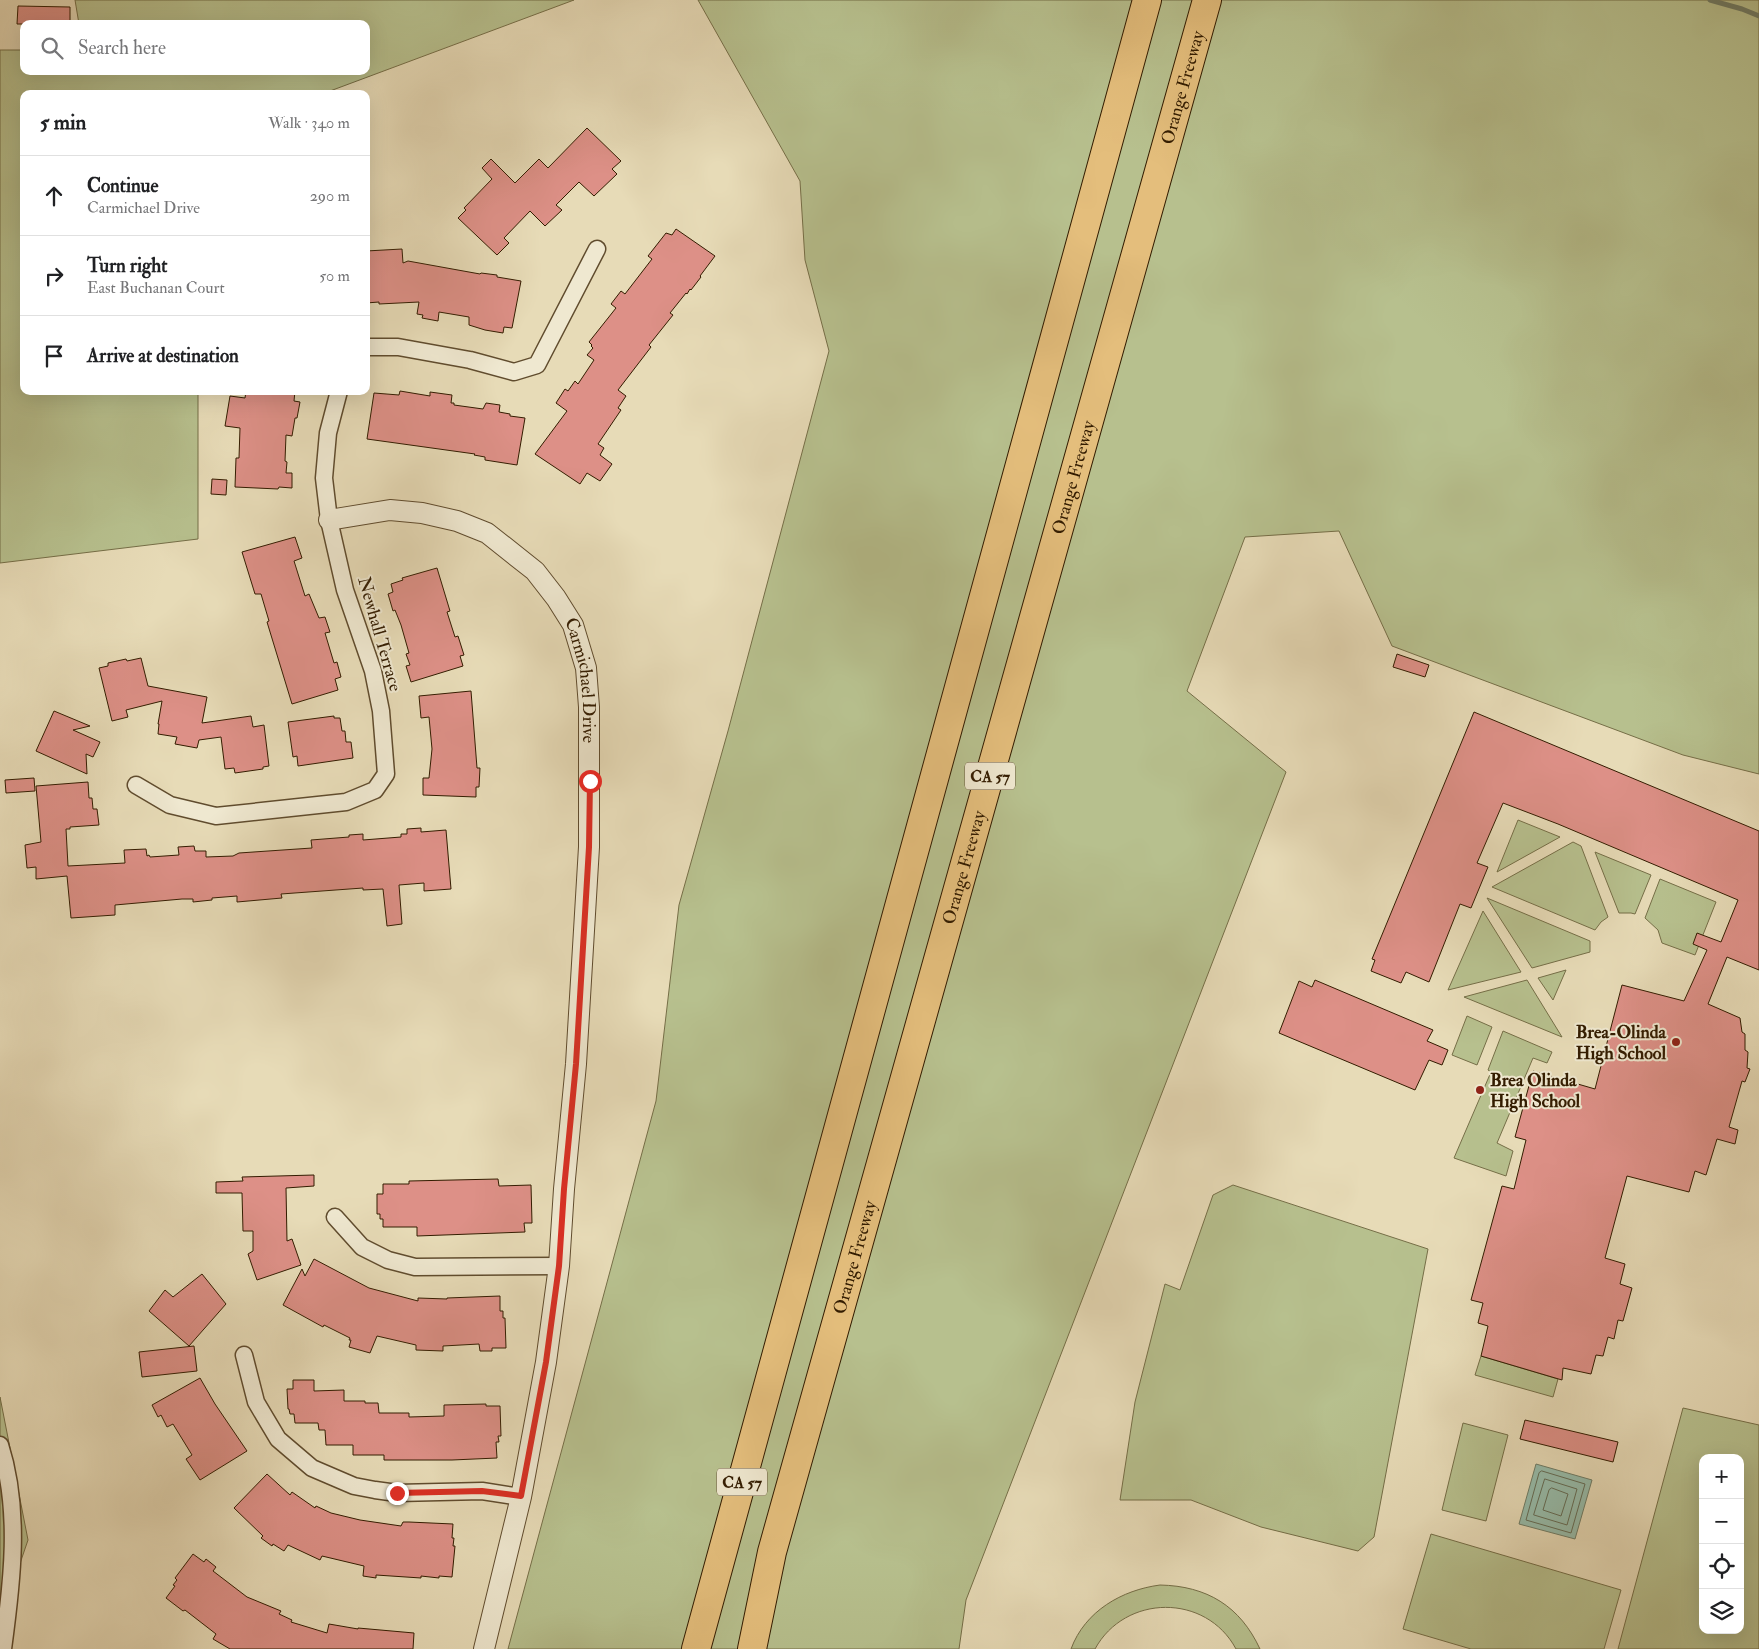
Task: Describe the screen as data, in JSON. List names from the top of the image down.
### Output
{
  "streets": {
    "highway": ["Orange Freeway", "CA 57"],
    "street": ["Newhall Terrace", "Carmichael Drive"]
  },
  "crossings": [
    ["Newhall Terrace", "Carmichael Drive"]
  ],
  "places": ["Brea-Olinda High School", "Brea Olinda High School"],
  "page": {
    "search": "Search here",
    "heading": ["5 min", "Walk · 340 m"],
    "list": [
      ["Continue", "Carmichael Drive", "290 m"],
      ["Turn right", "East Buchanan Court", "50 m"],
      "Arrive at destination"
    ],
    "map_buttons": ["+", "−"]
  }
}
